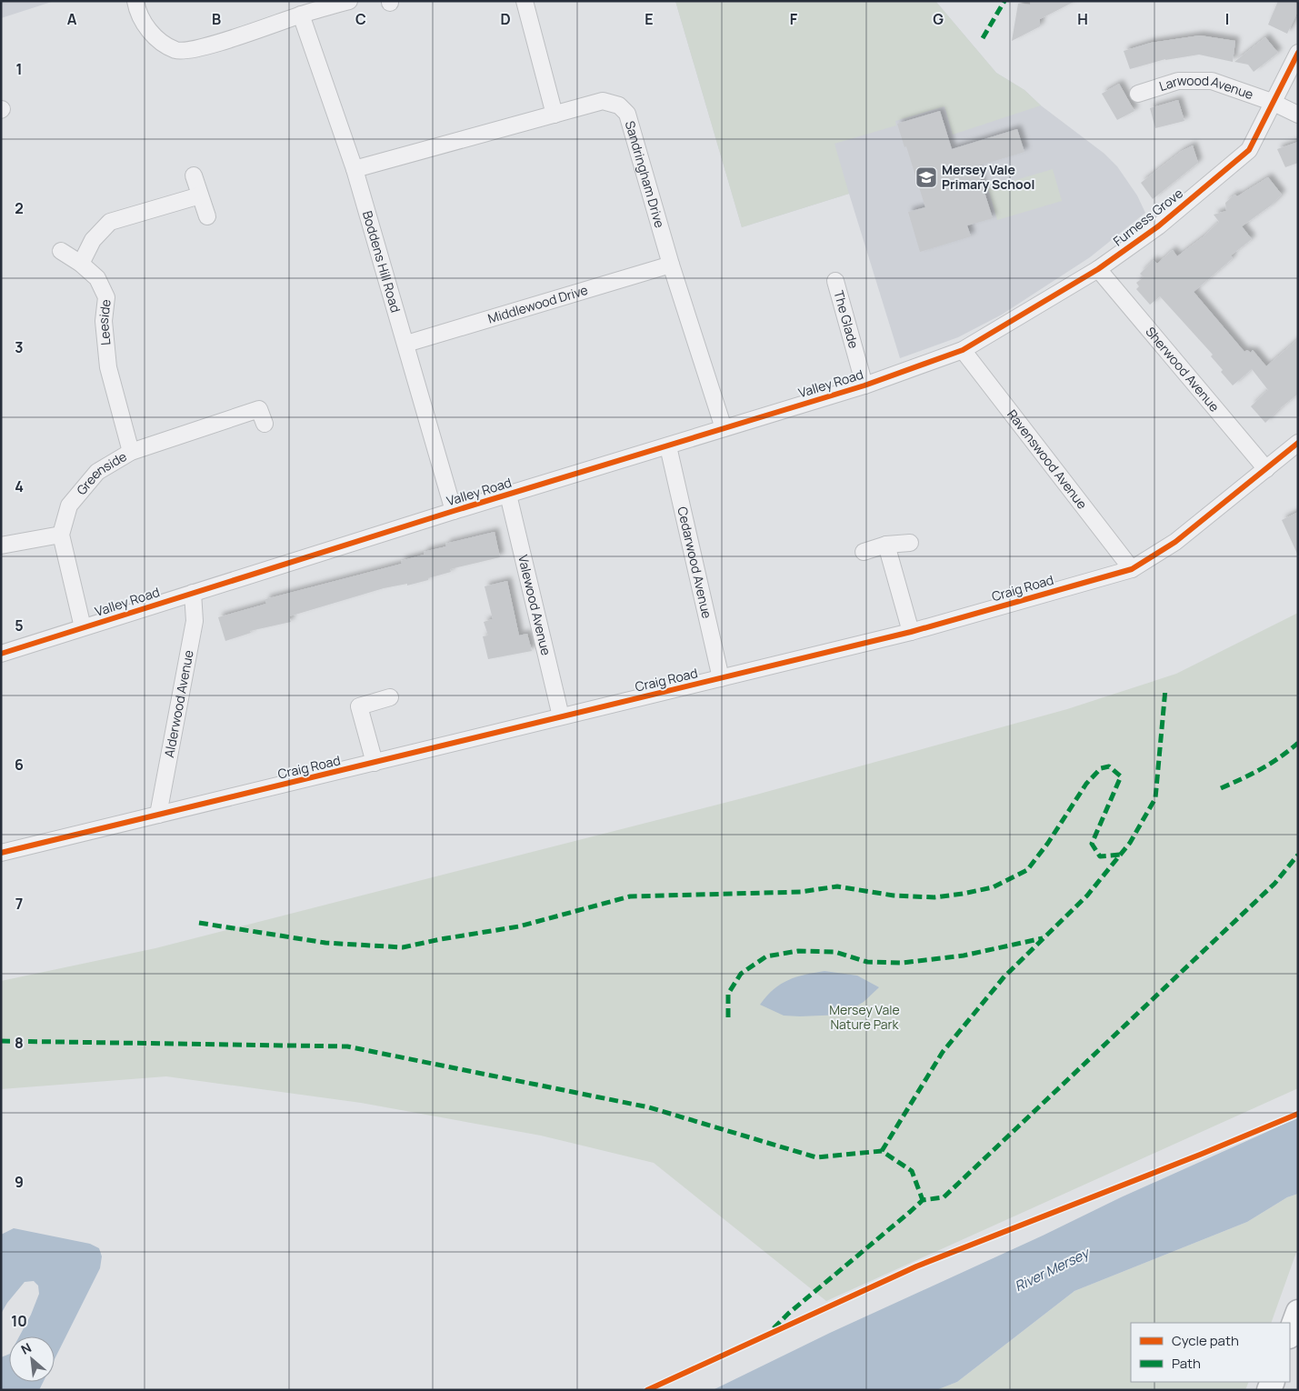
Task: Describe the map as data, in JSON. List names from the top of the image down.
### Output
{
  "streets": {
    "street": [
      "Larwood Avenue",
      "Sandringham Drive",
      "Furness Grove",
      "Boddens Hill Road",
      "Middlewood Drive",
      "The Glade",
      "Leeside",
      "Sherwood Avenue",
      "Valley Road",
      "Ravenswood Avenue",
      "Greenside",
      "Cedarwood Avenue",
      "Craig Road",
      "Valewood Avenue",
      "Alderwood Avenue"
    ]
  },
  "crossings": [
    ["Larwood Avenue", "Furness Grove"],
    ["Sandringham Drive", "Boddens Hill Road"],
    ["Sandringham Drive", "Middlewood Drive"],
    ["Sandringham Drive", "Valley Road"],
    ["Furness Grove", "Sherwood Avenue"],
    ["Furness Grove", "Valley Road"],
    ["Furness Grove", "Ravenswood Avenue"],
    ["Boddens Hill Road", "Middlewood Drive"],
    ["Boddens Hill Road", "Valley Road"],
    ["The Glade", "Valley Road"],
    ["Leeside", "Greenside"],
    ["Sherwood Avenue", "Craig Road"],
    ["Valley Road", "Ravenswood Avenue"],
    ["Valley Road", "Greenside"],
    ["Valley Road", "Cedarwood Avenue"],
    ["Valley Road", "Valewood Avenue"],
    ["Valley Road", "Alderwood Avenue"],
    ["Ravenswood Avenue", "Craig Road"],
    ["Cedarwood Avenue", "Craig Road"],
    ["Craig Road", "Valewood Avenue"],
    ["Craig Road", "Alderwood Avenue"]
  ],
  "water": ["River Mersey"],
  "parks": ["Mersey Vale Nature Park"],
  "places": {
    "school or university": ["Mersey Vale Primary School"]
  },
  "legend": ["Cycle path", "Path"],
  "north": "top left",
  "grid": {
    "columns": [
      "A",
      "B",
      "C",
      "D",
      "E",
      "F",
      "G",
      "H",
      "I"
    ],
    "rows": [
      "1",
      "2",
      "3",
      "4",
      "5",
      "6",
      "7",
      "8",
      "9",
      "10"
    ]
  }
}
